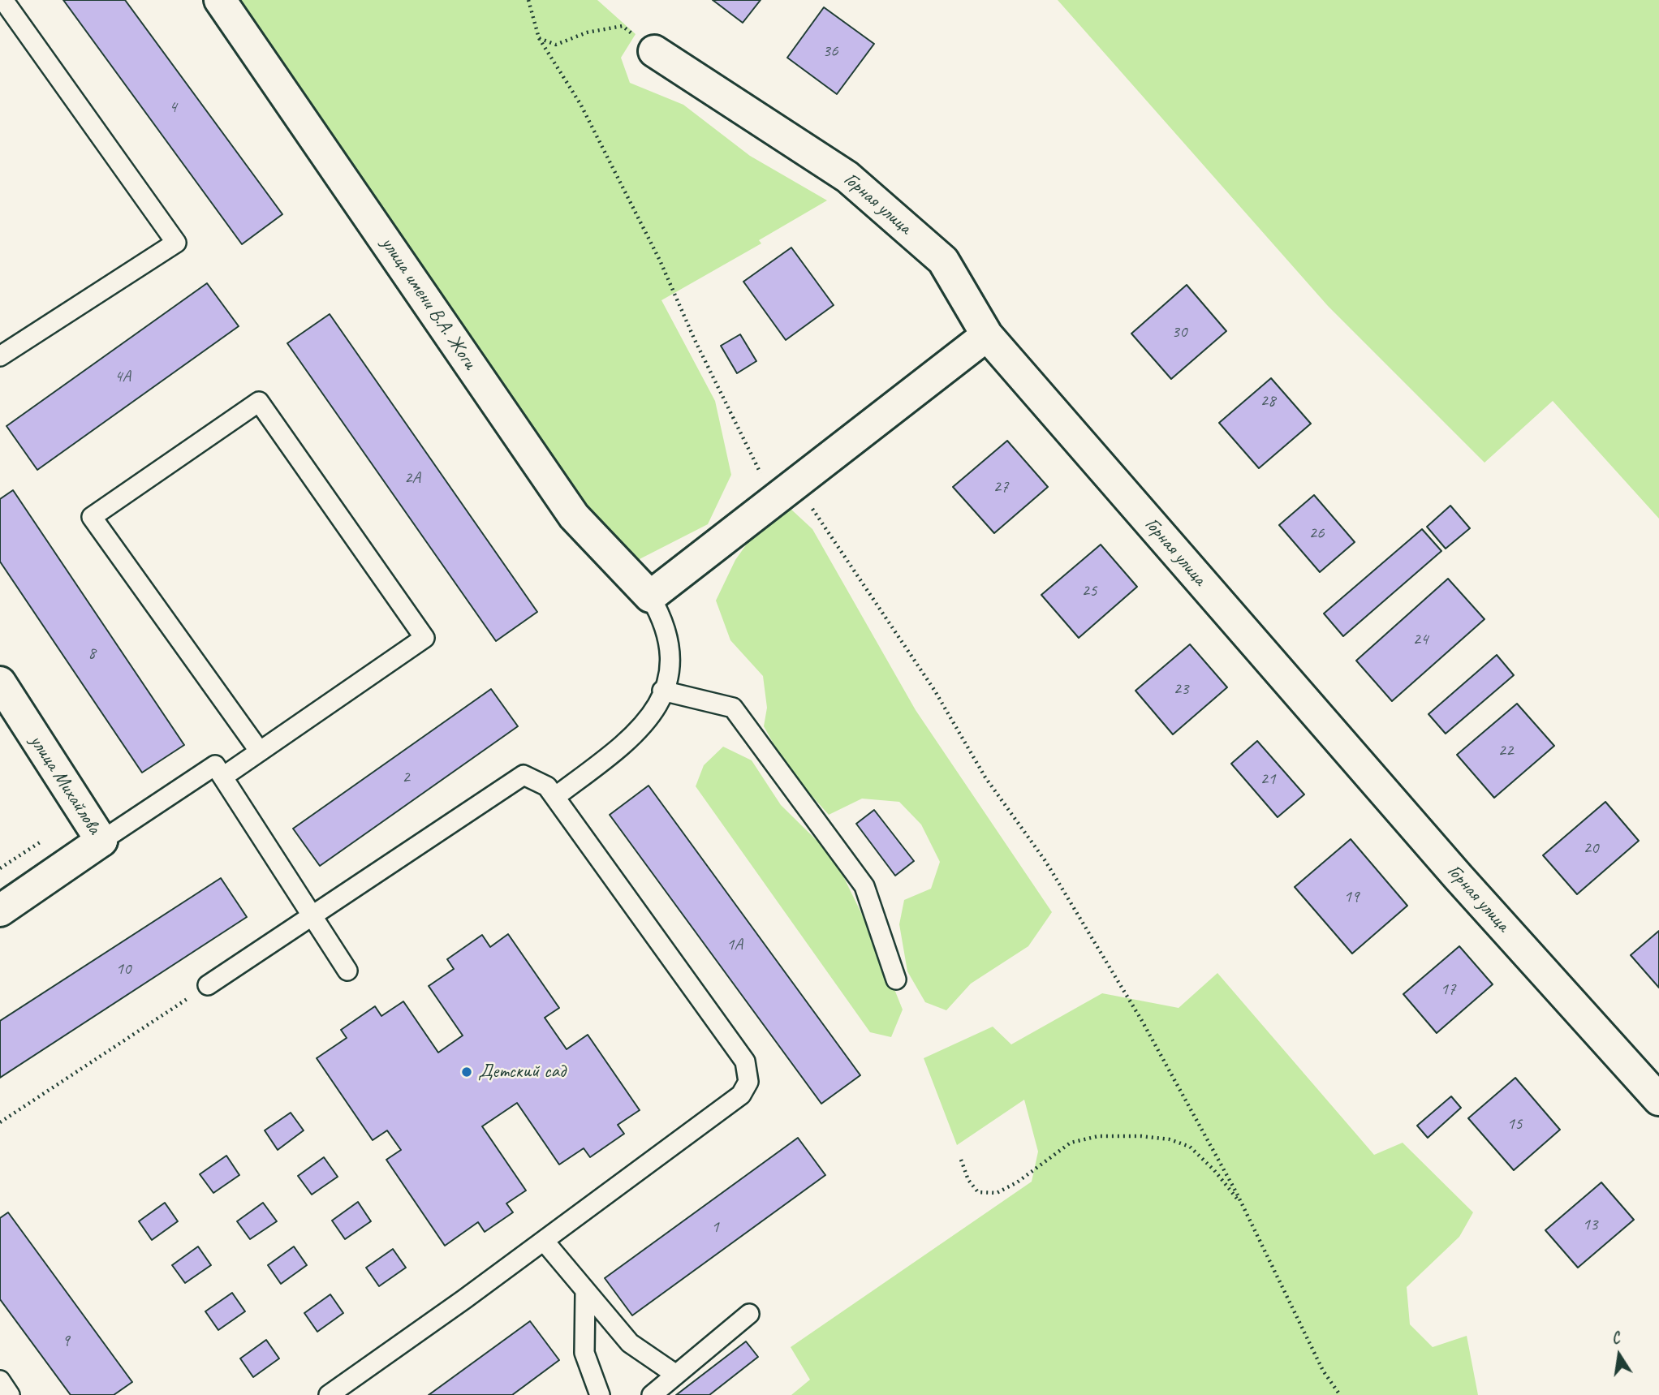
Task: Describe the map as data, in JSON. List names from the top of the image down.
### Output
{
  "streets": {
    "street": ["Горная улица", "улица имени В.А. Жоги", "улица Михайлова"]
  },
  "places": ["Детский сад"],
  "house_numbers": [
    "36",
    "4",
    "30",
    "4А",
    "28",
    "2А",
    "27",
    "26",
    "25",
    "24",
    "8",
    "23",
    "22",
    "2",
    "21",
    "20",
    "19",
    "1А",
    "10",
    "17",
    "15",
    "13",
    "1",
    "9"
  ],
  "north": "top"
}
